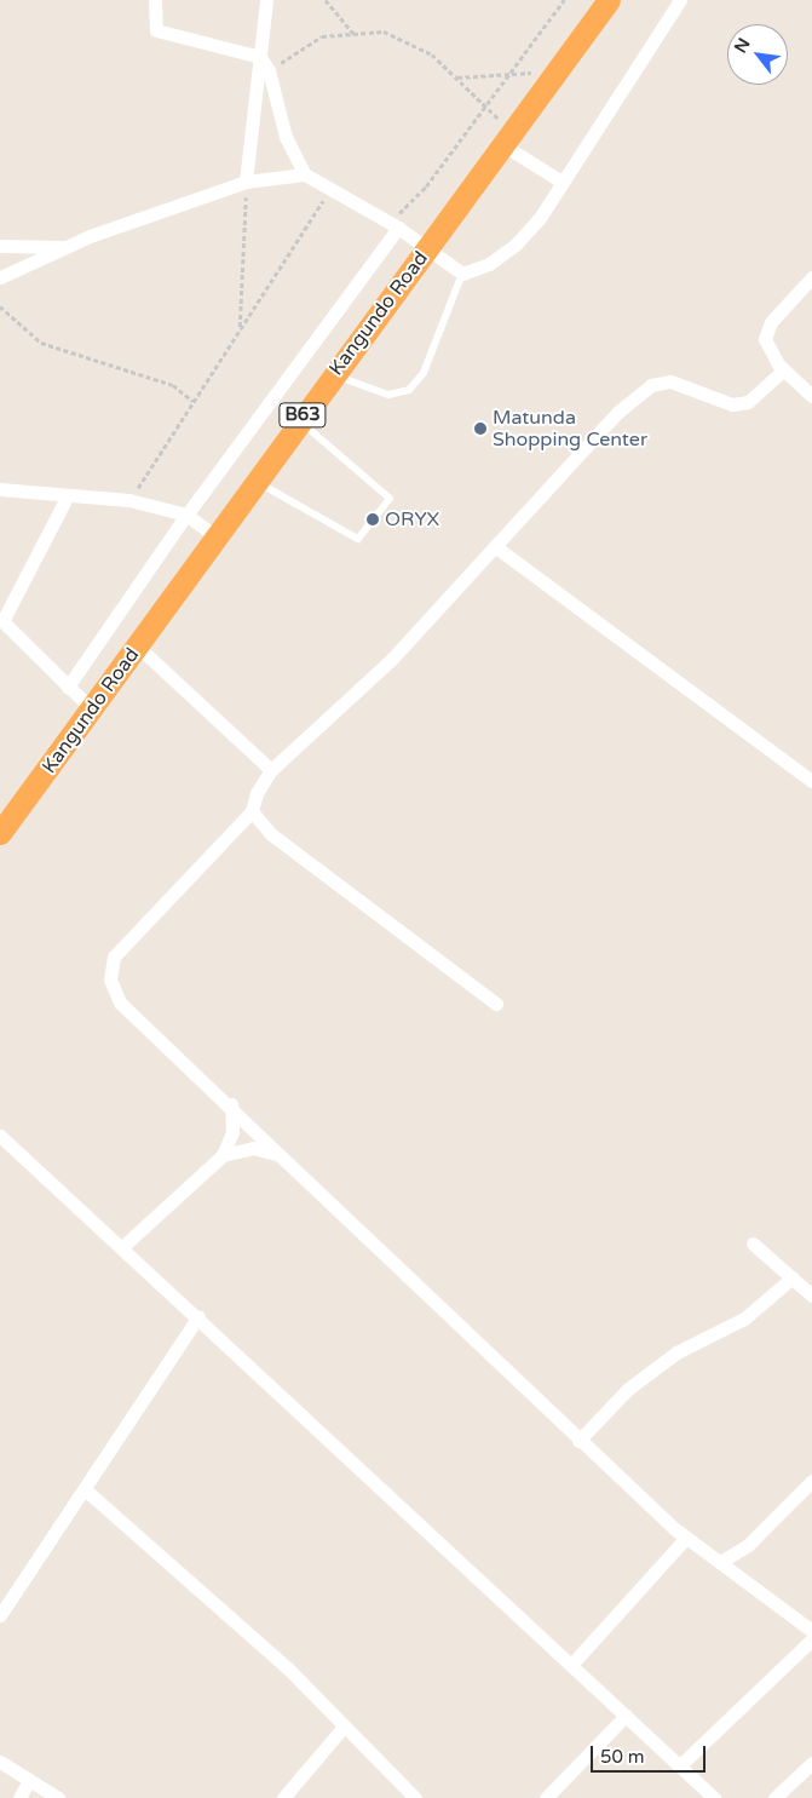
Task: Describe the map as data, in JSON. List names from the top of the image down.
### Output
{
  "streets": {
    "highway": ["Kangundo Road", "B63"]
  },
  "places": ["Matunda Shopping Center", "ORYX"],
  "scale_bar": "50 m",
  "north": "top left"
}
